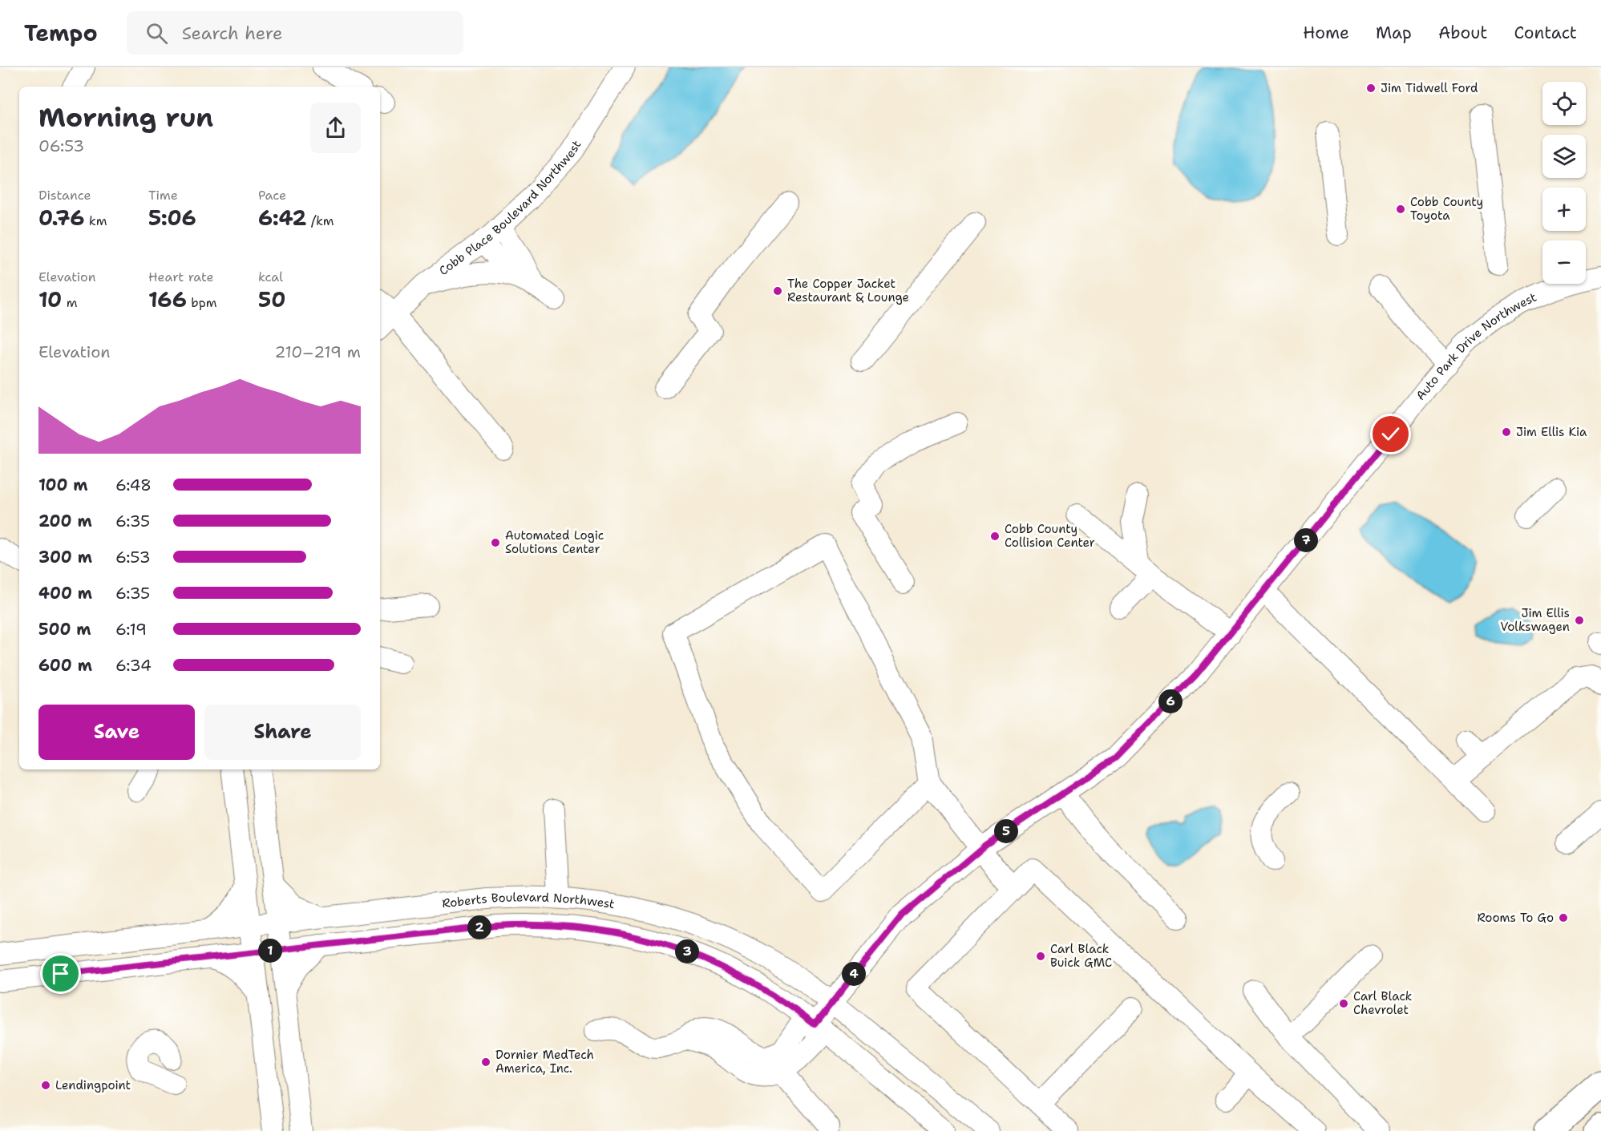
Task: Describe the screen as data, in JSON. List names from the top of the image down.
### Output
{
  "streets": {
    "street": ["Cobb Place Boulevard Northwest", "Auto Park Drive Northwest", "Roberts Boulevard Northwest"]
  },
  "crossings": [
    ["Auto Park Drive Northwest", "Roberts Boulevard Northwest"]
  ],
  "places": [
    "Jim Tidwell Ford",
    "Cobb County Toyota",
    "The Copper Jacket Restaurant & Lounge",
    "Jim Ellis Kia",
    "Cobb County Collision Center",
    "Automated Logic Solutions Center",
    "Jim Ellis Volkswagen",
    "Rooms To Go",
    "Carl Black Buick GMC",
    "Carl Black Chevrolet",
    "Dornier MedTech America, Inc.",
    "Lendingpoint"
  ],
  "page": {
    "header": "Tempo",
    "search": "Search here",
    "nav": [
      "Home",
      "Map",
      "About",
      "Contact"
    ],
    "map_buttons": ["+", "−"],
    "heading": ["Morning run", "06:53"],
    "stats": [
      ["Distance", "0.76 km"],
      ["Time", "5:06"],
      ["Pace", "6:42 /km"],
      ["Elevation", "10 m"],
      ["Heart rate", "166 bpm"],
      ["kcal", "50"]
    ],
    "chart": ["Elevation", "210–219 m"],
    "list": [
      {
        "name": "100 m",
        "note": "6:48"
      },
      {
        "name": "200 m",
        "note": "6:35"
      },
      {
        "name": "300 m",
        "note": "6:53"
      },
      {
        "name": "400 m",
        "note": "6:35"
      },
      {
        "name": "500 m",
        "note": "6:19"
      },
      {
        "name": "600 m",
        "note": "6:34"
      }
    ],
    "pins": [
      "7",
      "6",
      "5",
      "2",
      "1",
      "3",
      "4"
    ],
    "buttons": ["Save", "Share"]
  }
}
